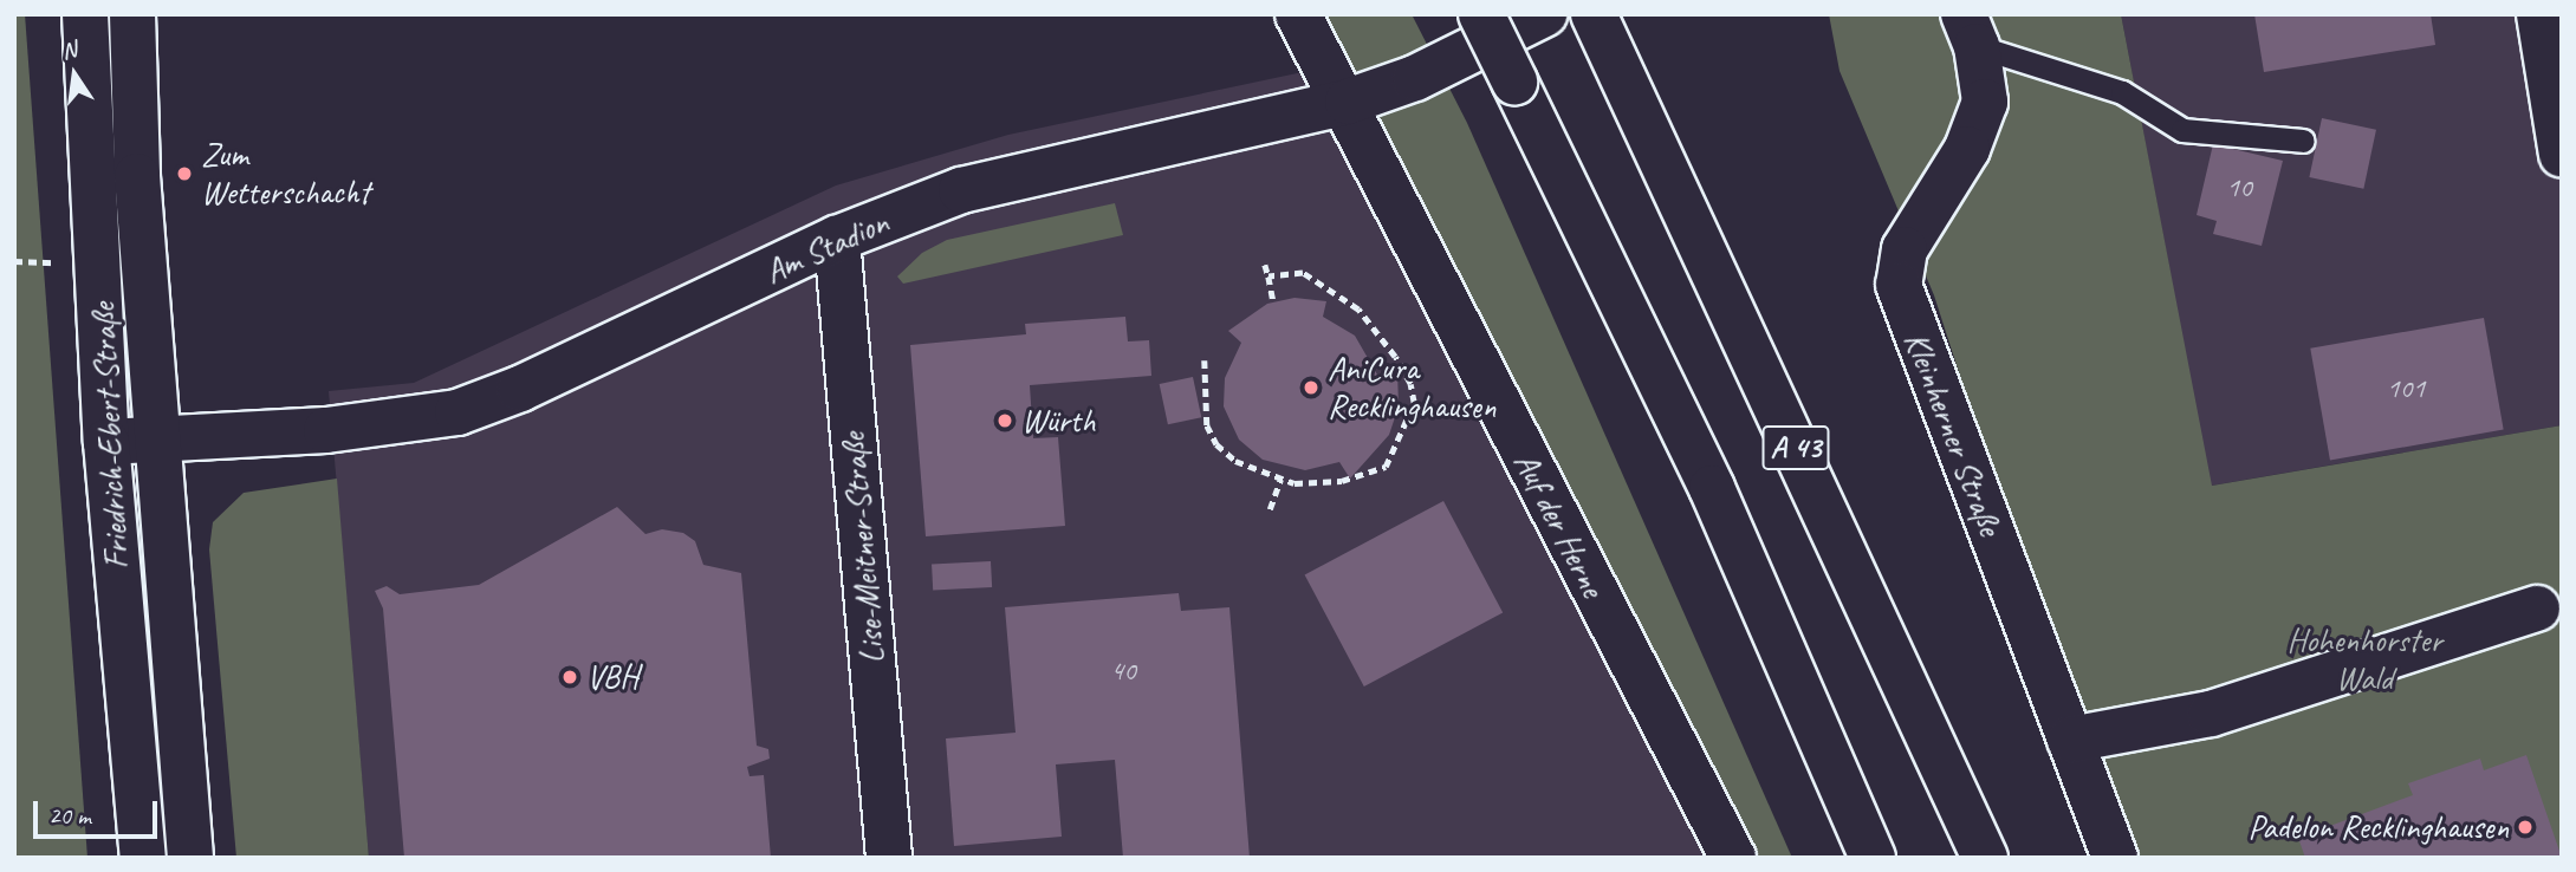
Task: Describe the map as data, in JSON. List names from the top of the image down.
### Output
{
  "streets": {
    "main road": [
      "Am Stadion",
      "Kleinherner Straße",
      "Friedrich-Ebert-Straße",
      "A 43",
      "Auf der Herne",
      "Lise-Meitner-Straße"
    ]
  },
  "crossings": [
    ["Am Stadion", "Friedrich-Ebert-Straße"],
    ["Am Stadion", "Auf der Herne"],
    ["Am Stadion", "Lise-Meitner-Straße"]
  ],
  "parks": ["Hohenhorster Wald"],
  "places": [
    "Zum Wetterschacht",
    "AniCura Recklinghausen",
    "Würth",
    "VBH",
    "Padelon Recklinghausen"
  ],
  "house_numbers": ["10", "101", "40"],
  "scale_bar": "20 m",
  "north": "top"
}
